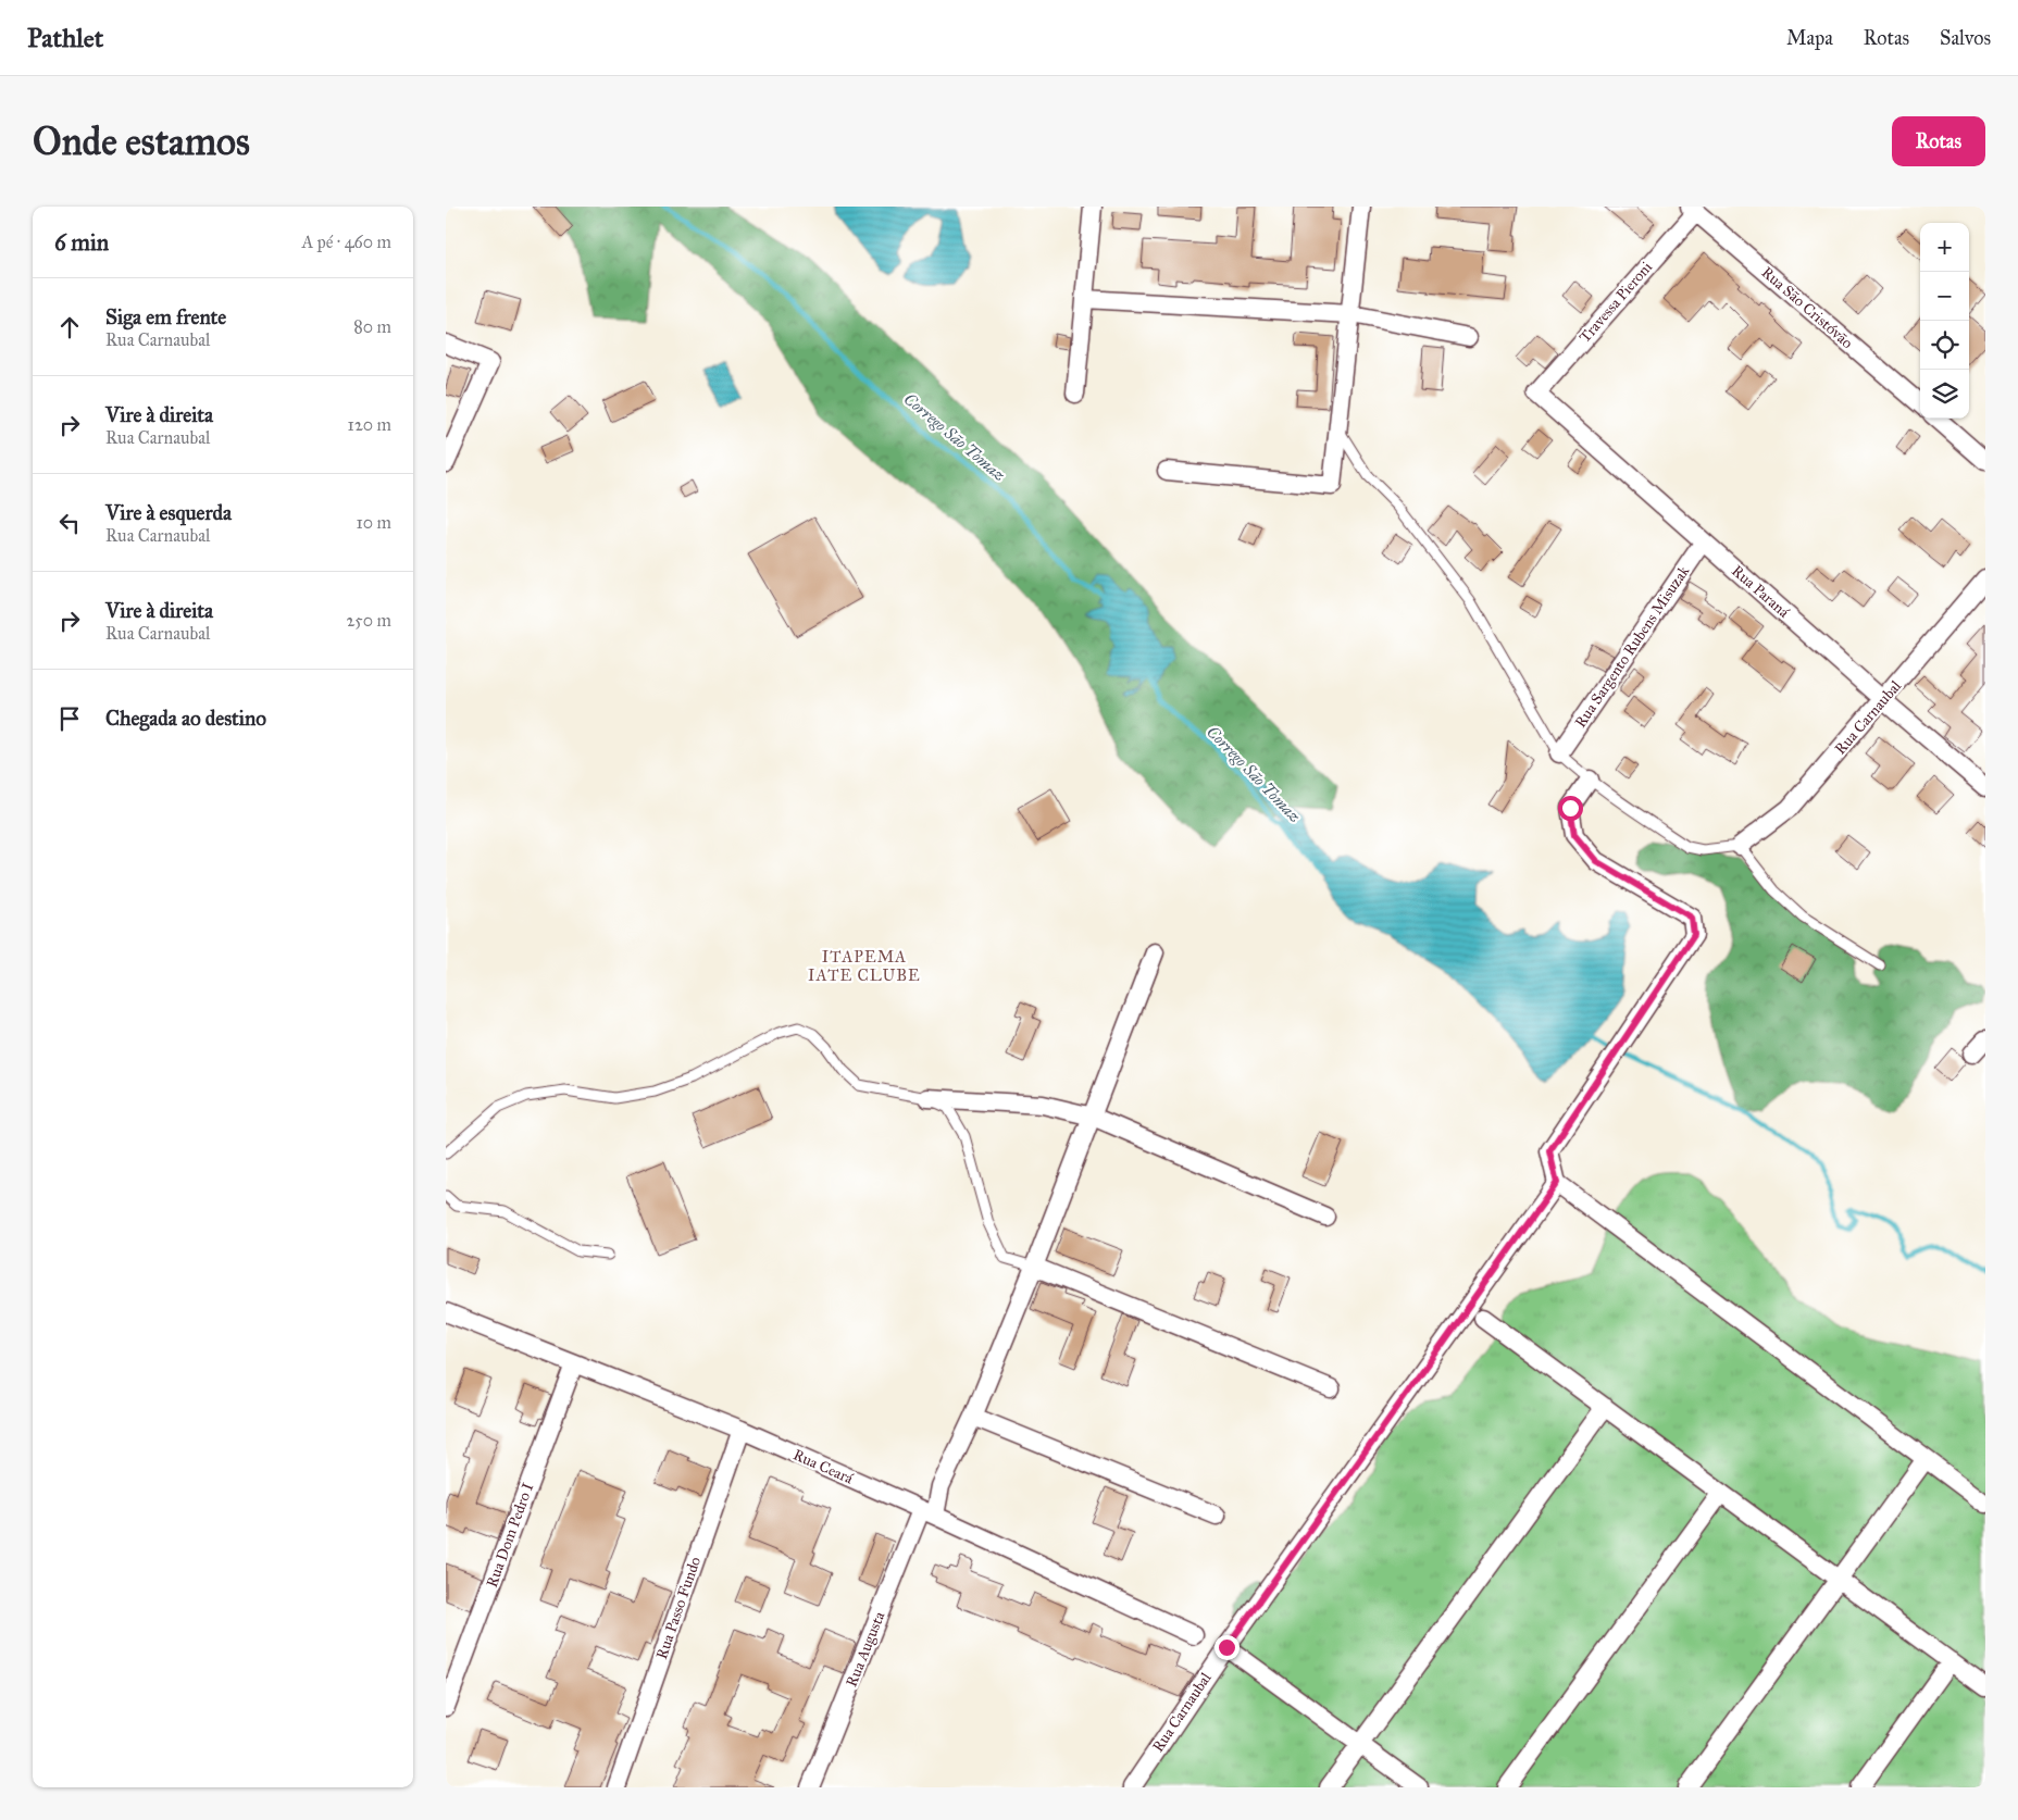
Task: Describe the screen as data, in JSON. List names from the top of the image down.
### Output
{
  "streets": {
    "street": [
      "Travessa Pieroni",
      "Rua São Cristóvão",
      "Rua Paraná",
      "Rua Sargento Rubens Misuzak",
      "Rua Carnaubal",
      "Rua Ceará",
      "Rua Dom Pedro I",
      "Rua Passo Fundo",
      "Rua Augusta"
    ]
  },
  "crossings": [
    ["Travessa Pieroni", "Rua São Cristóvão"],
    ["Travessa Pieroni", "Rua Paraná"],
    ["Rua Paraná", "Rua Sargento Rubens Misuzak"],
    ["Rua Paraná", "Rua Carnaubal"],
    ["Rua Ceará", "Rua Dom Pedro I"],
    ["Rua Ceará", "Rua Passo Fundo"],
    ["Rua Ceará", "Rua Augusta"]
  ],
  "districts": ["ITAPEMA IATE CLUBE"],
  "water": ["Corrego São Tomaz"],
  "page": {
    "header": "Pathlet",
    "nav": ["Mapa", "Rotas", "Salvos"],
    "buttons": "Rotas",
    "title": "Onde estamos",
    "heading": ["6 min", "A pé · 460 m"],
    "map_buttons": ["+", "−"],
    "list": [
      ["Siga em frente", "Rua Carnaubal", "80 m"],
      ["Vire à direita", "Rua Carnaubal", "120 m"],
      ["Vire à esquerda", "Rua Carnaubal", "10 m"],
      ["Vire à direita", "Rua Carnaubal", "250 m"],
      "Chegada ao destino"
    ]
  }
}
